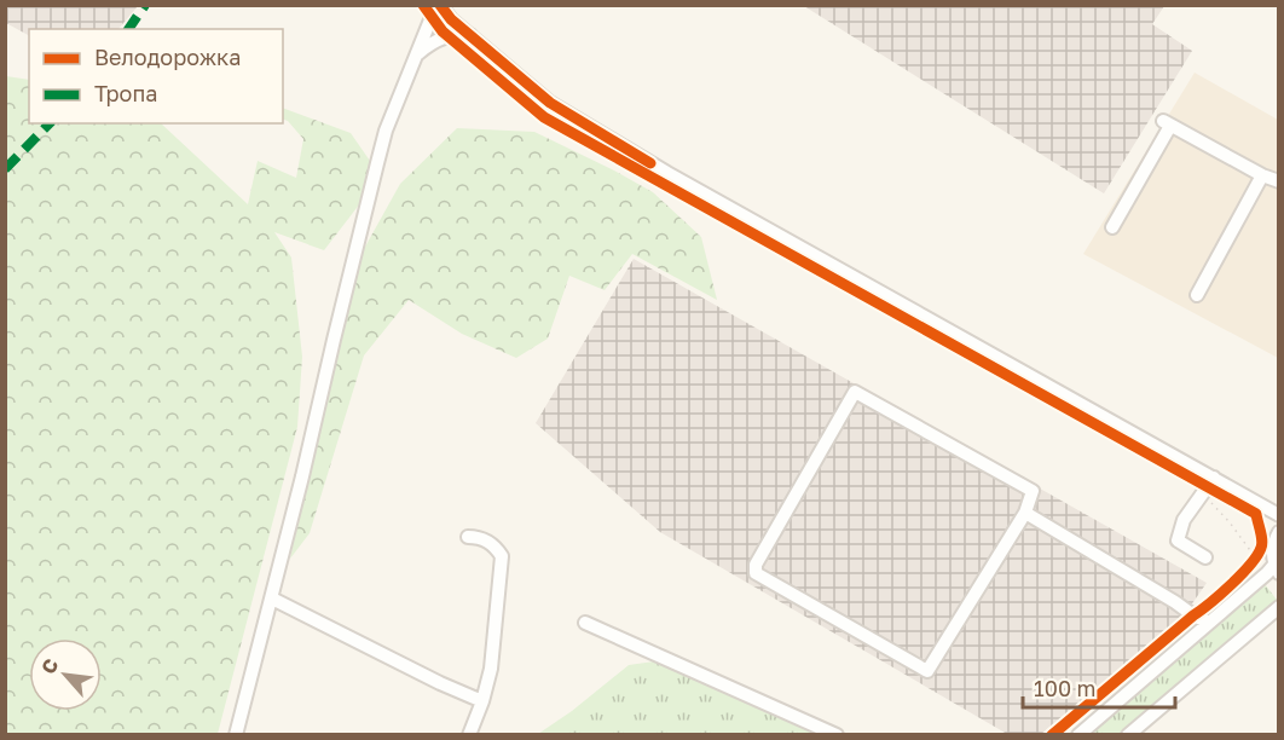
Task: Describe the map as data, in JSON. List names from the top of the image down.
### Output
{
  "legend": ["Велодорожка", "Тропа"],
  "scale_bar": "100 m",
  "north": "top left"
}
